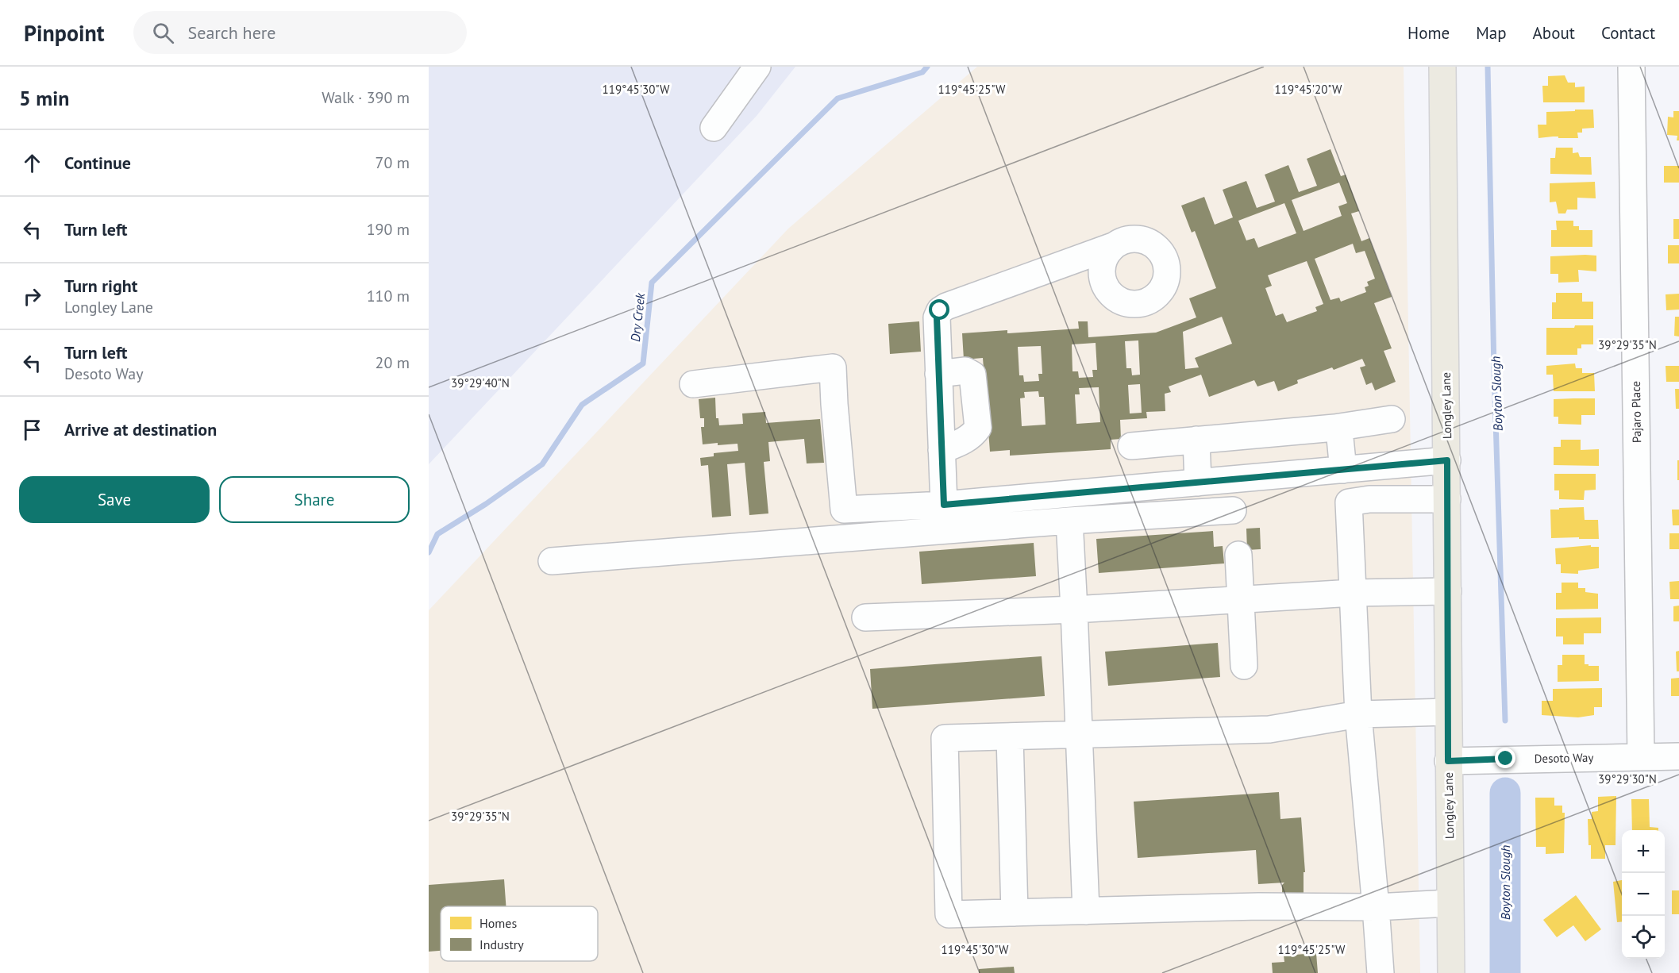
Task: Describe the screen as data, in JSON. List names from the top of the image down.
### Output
{
  "streets": {
    "main road": ["Longley Lane"],
    "street": ["Pajaro Place", "Desoto Way"]
  },
  "crossings": [
    ["Longley Lane", "Desoto Way"],
    ["Pajaro Place", "Desoto Way"]
  ],
  "water": ["Dry Creek", "Boyton Slough"],
  "legend": ["Homes", "Industry"],
  "page": {
    "header": "Pinpoint",
    "search": "Search here",
    "nav": [
      "Home",
      "Map",
      "About",
      "Contact"
    ],
    "heading": ["5 min", "Walk · 390 m"],
    "list": [
      ["Continue", "70 m"],
      ["Turn left", "190 m"],
      ["Turn right", "Longley Lane", "110 m"],
      ["Turn left", "Desoto Way", "20 m"],
      "Arrive at destination"
    ],
    "buttons": ["Save", "Share"],
    "map_buttons": ["+", "−"]
  },
  "coordinates": [
    "119°45'30\"W",
    "119°45'25\"W",
    "119°45'20\"W",
    "39°29'35\"N",
    "39°29'40\"N",
    "39°29'30\"N"
  ]
}
